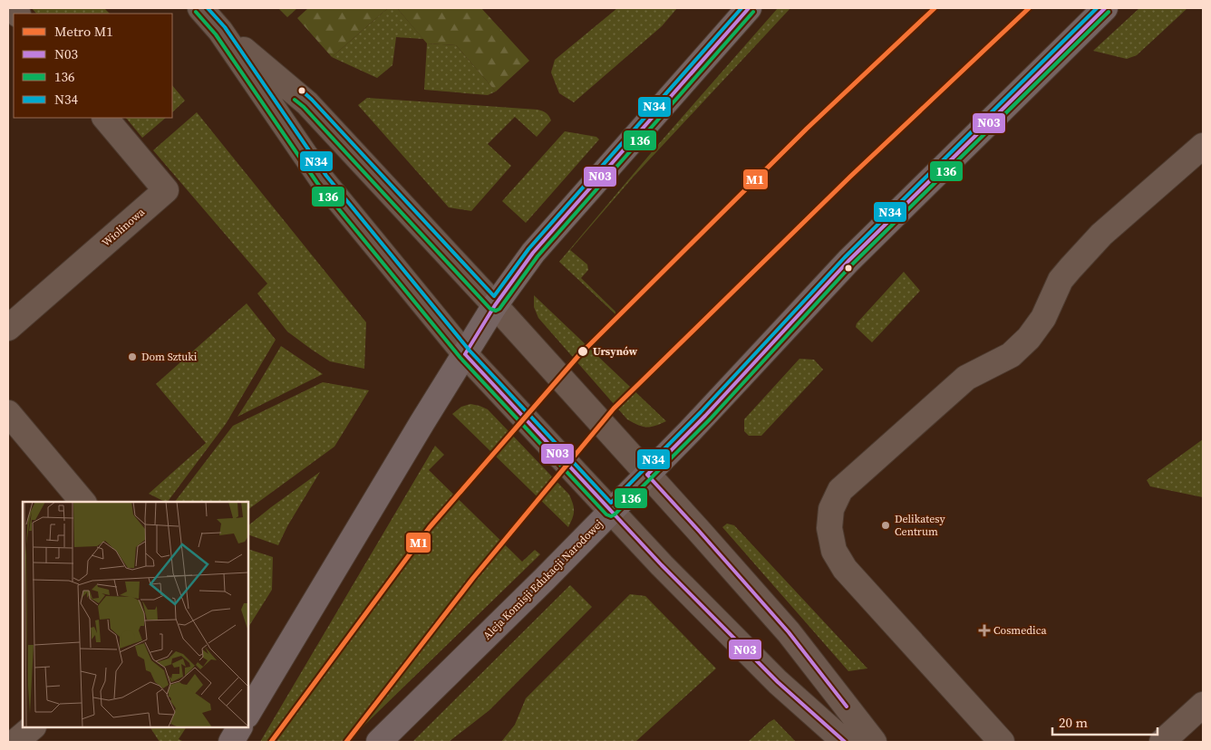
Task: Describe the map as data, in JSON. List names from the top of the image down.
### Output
{
  "streets": {
    "main road": ["Aleja Komisji Edukacji Narodowej"],
    "street": ["Wiolinowa"]
  },
  "places": {
    "other": ["Ursynów", "Dom Sztuki", "Delikatesy Centrum"],
    "health": ["Cosmedica"]
  },
  "lines": [
    "metro line M1",
    "transit line N03",
    "transit line N34",
    "transit line 136"
  ],
  "legend": [
    "Metro M1",
    "N03",
    "136",
    "N34"
  ],
  "scale_bar": "20 m"
}
